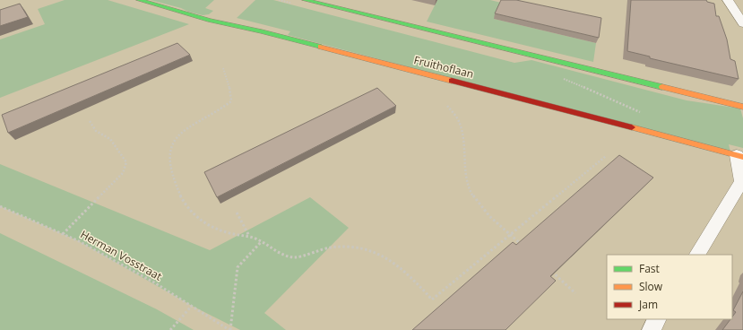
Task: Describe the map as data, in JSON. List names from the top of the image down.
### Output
{
  "streets": {
    "street": ["Fruithoflaan"],
    "path": ["Herman Vosstraat"]
  },
  "legend": ["Fast", "Slow", "Jam"]
}
